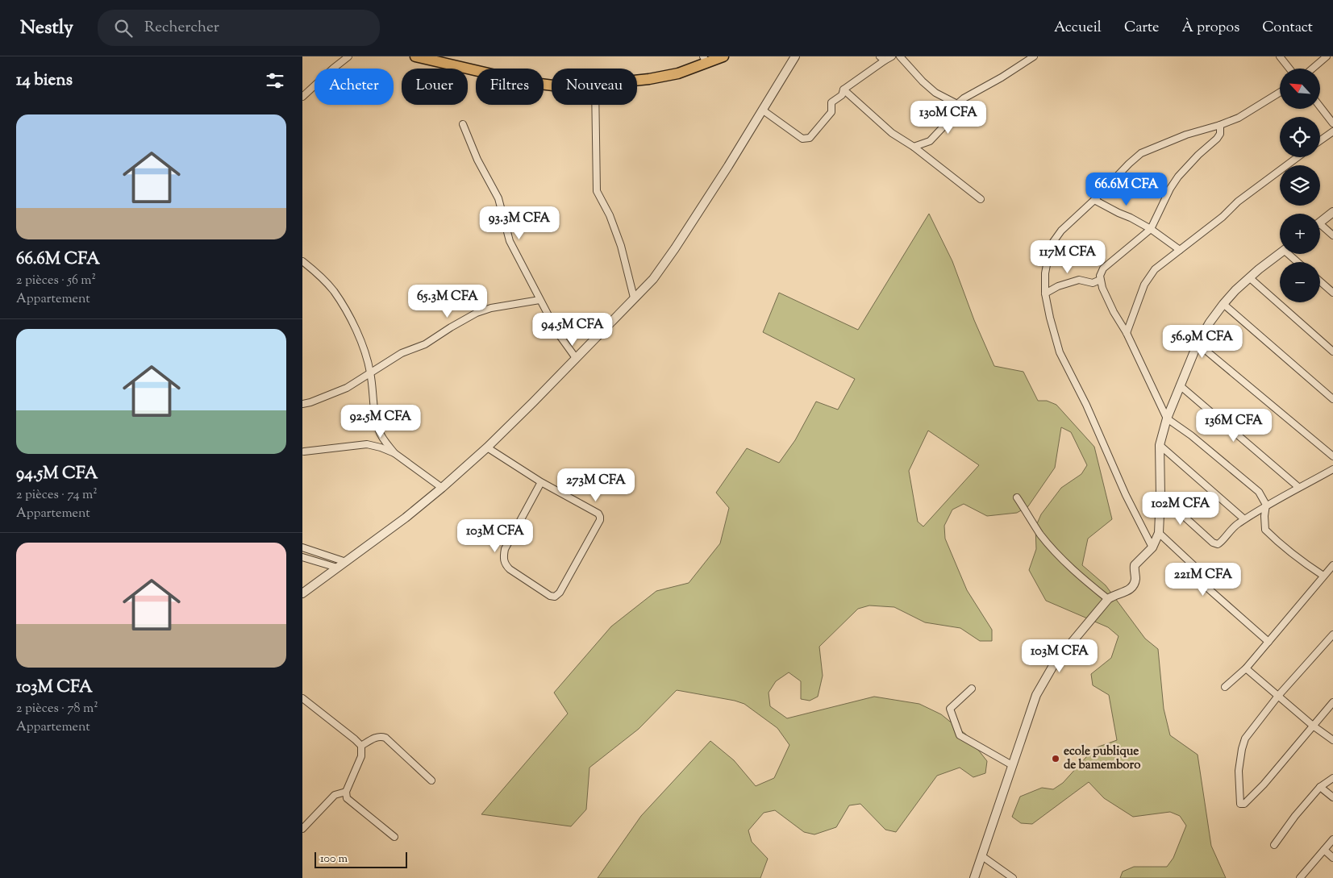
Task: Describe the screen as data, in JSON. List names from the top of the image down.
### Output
{
  "places": ["ecole publique de bamemboro"],
  "scale_bar": "100 m",
  "north": "top left",
  "page": {
    "header": "Nestly",
    "search": "Rechercher",
    "nav": [
      "Accueil",
      "Carte",
      "À propos",
      "Contact"
    ],
    "heading": "14 biens",
    "map_buttons": ["+", "−"],
    "chip": [
      "Acheter",
      "Louer",
      "Filtres",
      "Nouveau"
    ],
    "price": [
      "130M CFA",
      "66.6M CFA",
      "93.3M CFA",
      "117M CFA",
      "65.3M CFA",
      "94.5M CFA",
      "56.9M CFA",
      "92.5M CFA",
      "136M CFA",
      "273M CFA",
      "102M CFA",
      "103M CFA",
      "221M CFA",
      "103M CFA"
    ],
    "list": [
      {
        "name": "66.6M CFA",
        "note": "2 pièces · 56 m² · Appartement"
      },
      {
        "name": "94.5M CFA",
        "note": "2 pièces · 74 m² · Appartement"
      },
      {
        "name": "103M CFA",
        "note": "2 pièces · 78 m² · Appartement"
      }
    ],
    "scale": "100 m"
  }
}
